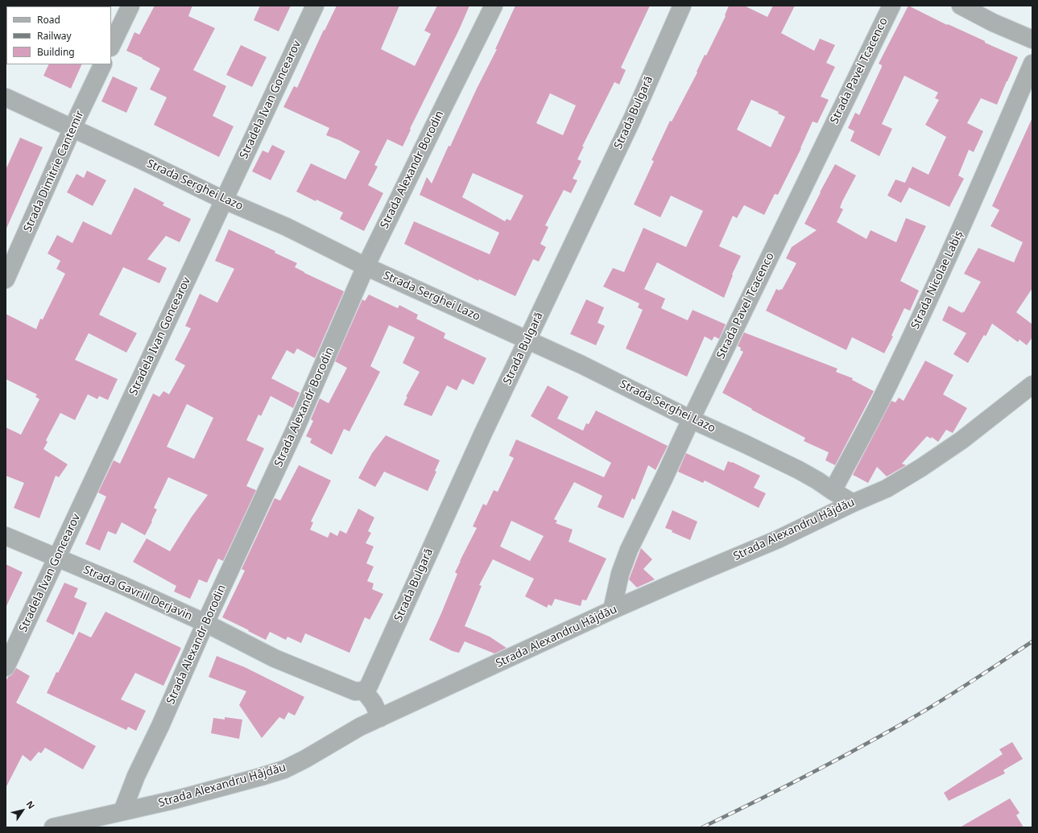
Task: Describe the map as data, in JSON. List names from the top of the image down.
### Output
{
  "streets": {
    "street": [
      "Strada Pavel Tcacenco",
      "Stradela Ivan Goncearov",
      "Strada Bulgară",
      "Strada Alexandr Borodin",
      "Strada Dimitrie Cantemir",
      "Strada Serghei Lazo",
      "Strada Nicolae Labiș",
      "Strada Alexandru Hâjdău",
      "Strada Gavriil Derjavin"
    ]
  },
  "crossings": [
    ["Strada Pavel Tcacenco", "Strada Serghei Lazo"],
    ["Strada Pavel Tcacenco", "Strada Alexandru Hâjdău"],
    ["Stradela Ivan Goncearov", "Strada Serghei Lazo"],
    ["Stradela Ivan Goncearov", "Strada Gavriil Derjavin"],
    ["Strada Bulgară", "Strada Serghei Lazo"],
    ["Strada Bulgară", "Strada Gavriil Derjavin"],
    ["Strada Alexandr Borodin", "Strada Serghei Lazo"],
    ["Strada Alexandr Borodin", "Strada Alexandru Hâjdău"],
    ["Strada Alexandr Borodin", "Strada Gavriil Derjavin"],
    ["Strada Dimitrie Cantemir", "Strada Serghei Lazo"],
    ["Strada Serghei Lazo", "Strada Nicolae Labiș"],
    ["Strada Serghei Lazo", "Strada Alexandru Hâjdău"]
  ],
  "legend": ["Road", "Railway", "Building"],
  "north": "top right"
}
